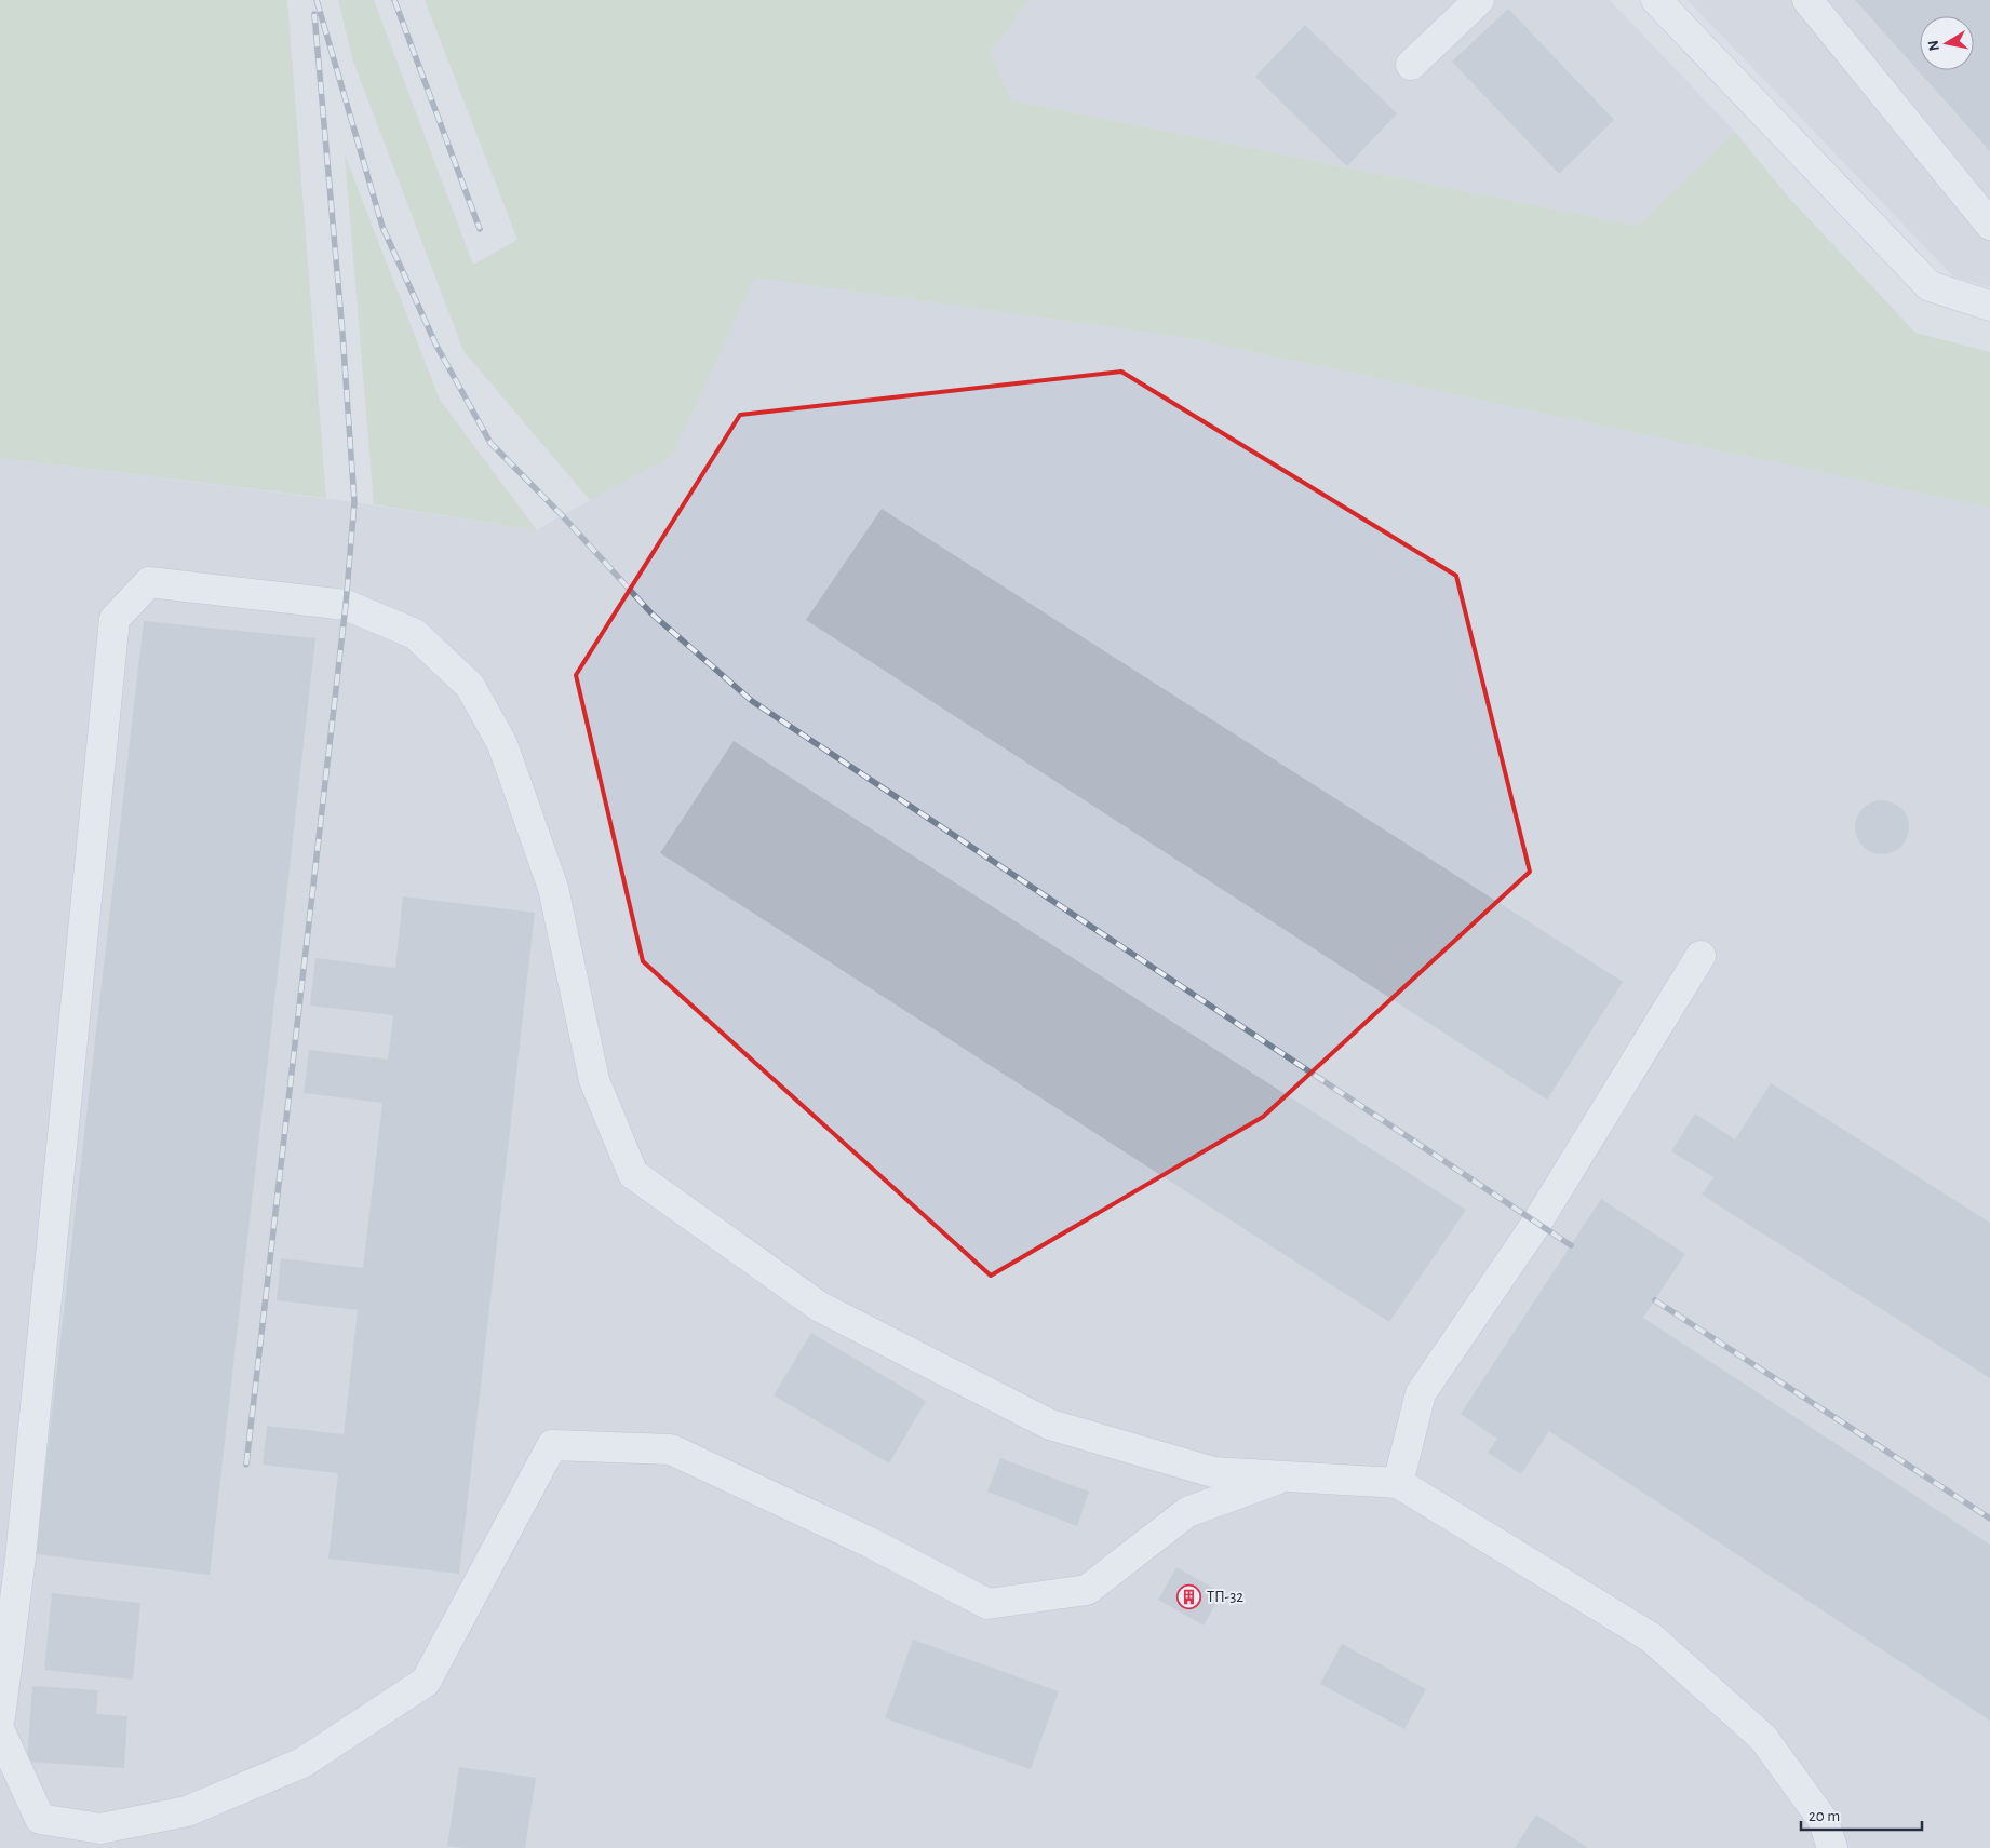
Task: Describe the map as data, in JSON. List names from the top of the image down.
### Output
{
  "places": {
    "building": ["ТП-32"]
  },
  "scale_bar": "20 m",
  "north": "left"
}
